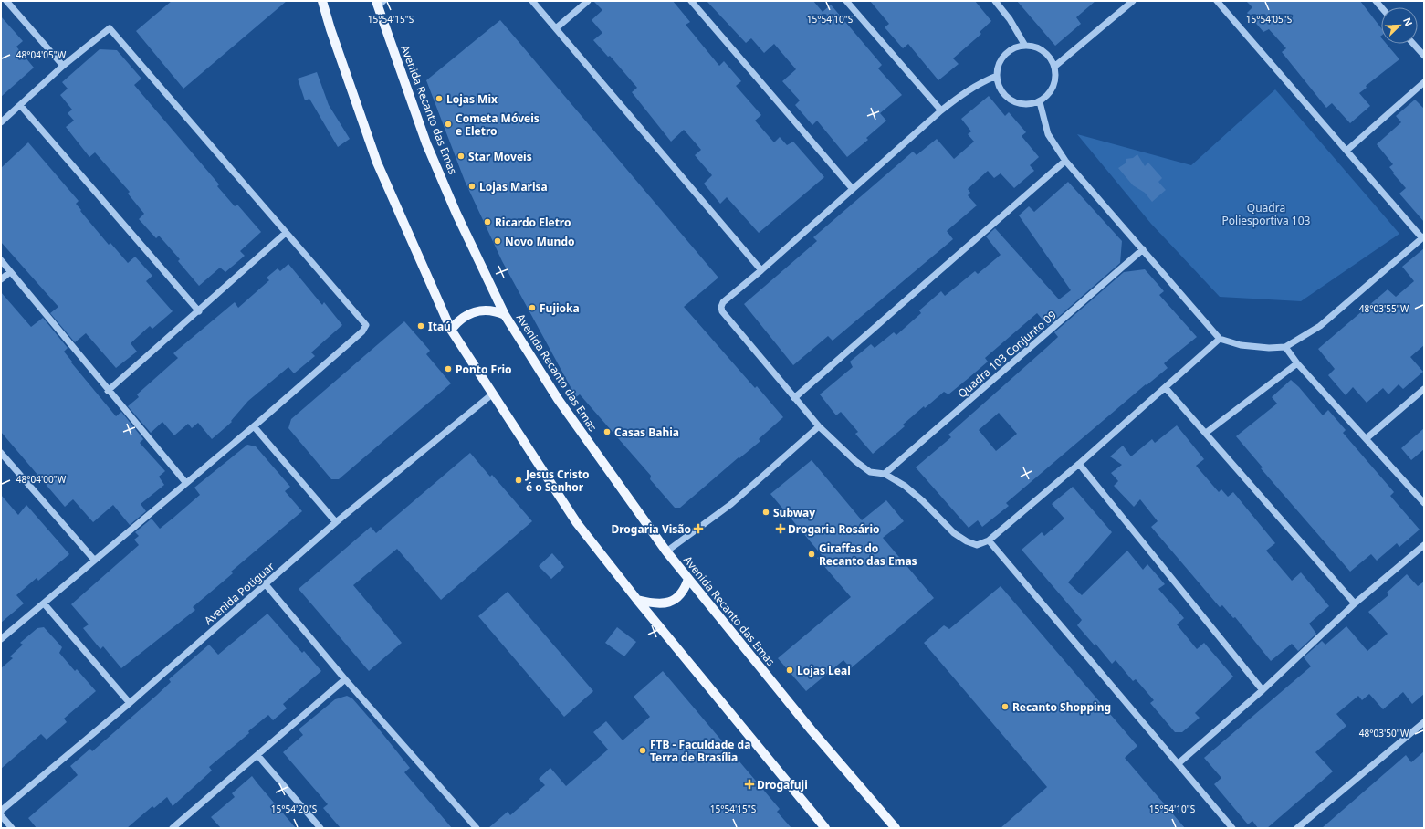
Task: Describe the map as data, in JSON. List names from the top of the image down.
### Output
{
  "streets": {
    "main road": ["Avenida Recanto das Emas"],
    "street": ["Quadra 103 Conjunto 09", "Avenida Potiguar"]
  },
  "parks": ["Quadra Poliesportiva 103"],
  "places": {
    "other": [
      "Lojas Mix",
      "Cometa Móveis e Eletro",
      "Star Moveis",
      "Lojas Marisa",
      "Ricardo Eletro",
      "Novo Mundo",
      "Fujioka",
      "Itaú",
      "Ponto Frio",
      "Casas Bahia",
      "Jesus Cristo é o Senhor",
      "Subway",
      "Giraffas do Recanto das Emas",
      "Lojas Leal",
      "Recanto Shopping",
      "FTB - Faculdade da Terra de Brasília"
    ],
    "health": ["Drogaria Visão", "Drogaria Rosário", "Drogafuji"]
  },
  "north": "top right",
  "coordinates": [
    "15°54'15\"S",
    "15°54'10\"S",
    "15°54'05\"S",
    "48°04'05\"W",
    "48°03'55\"W",
    "48°04'00\"W",
    "48°03'50\"W",
    "15°54'20\"S"
  ]
}
